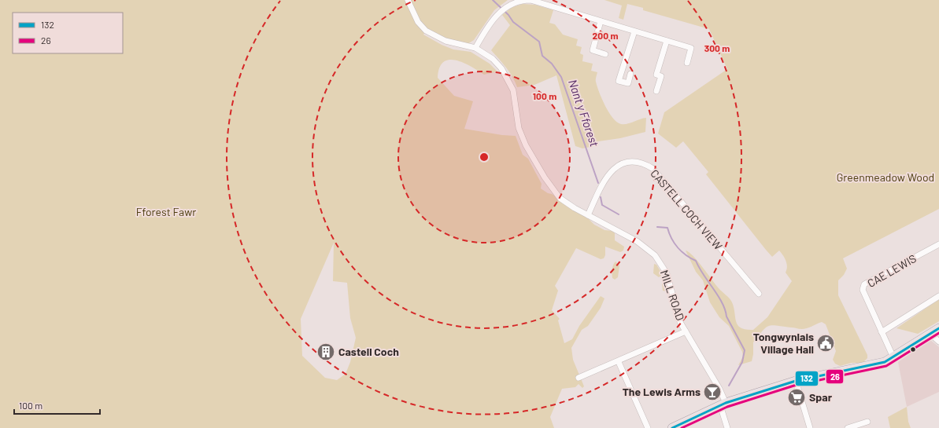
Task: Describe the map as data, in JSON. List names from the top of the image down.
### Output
{
  "streets": {
    "street": ["CASTELL COCH VIEW", "CAE LEWIS", "MILL ROAD"]
  },
  "crossings": [
    ["CASTELL COCH VIEW", "MILL ROAD"]
  ],
  "water": ["Nant y Fforest"],
  "parks": ["Greenmeadow Wood", "Fforest Fawr"],
  "places": {
    "public building": ["Tongwynlais Village Hall"],
    "building": ["Castell Coch"],
    "bar": ["The Lewis Arms"],
    "supermarket": ["Spar"]
  },
  "lines": ["transit line 132", "transit line 26"],
  "legend": ["132", "26"],
  "scale_bar": "100 m",
  "rings": ["200 m", "300 m", "100 m"]
}
